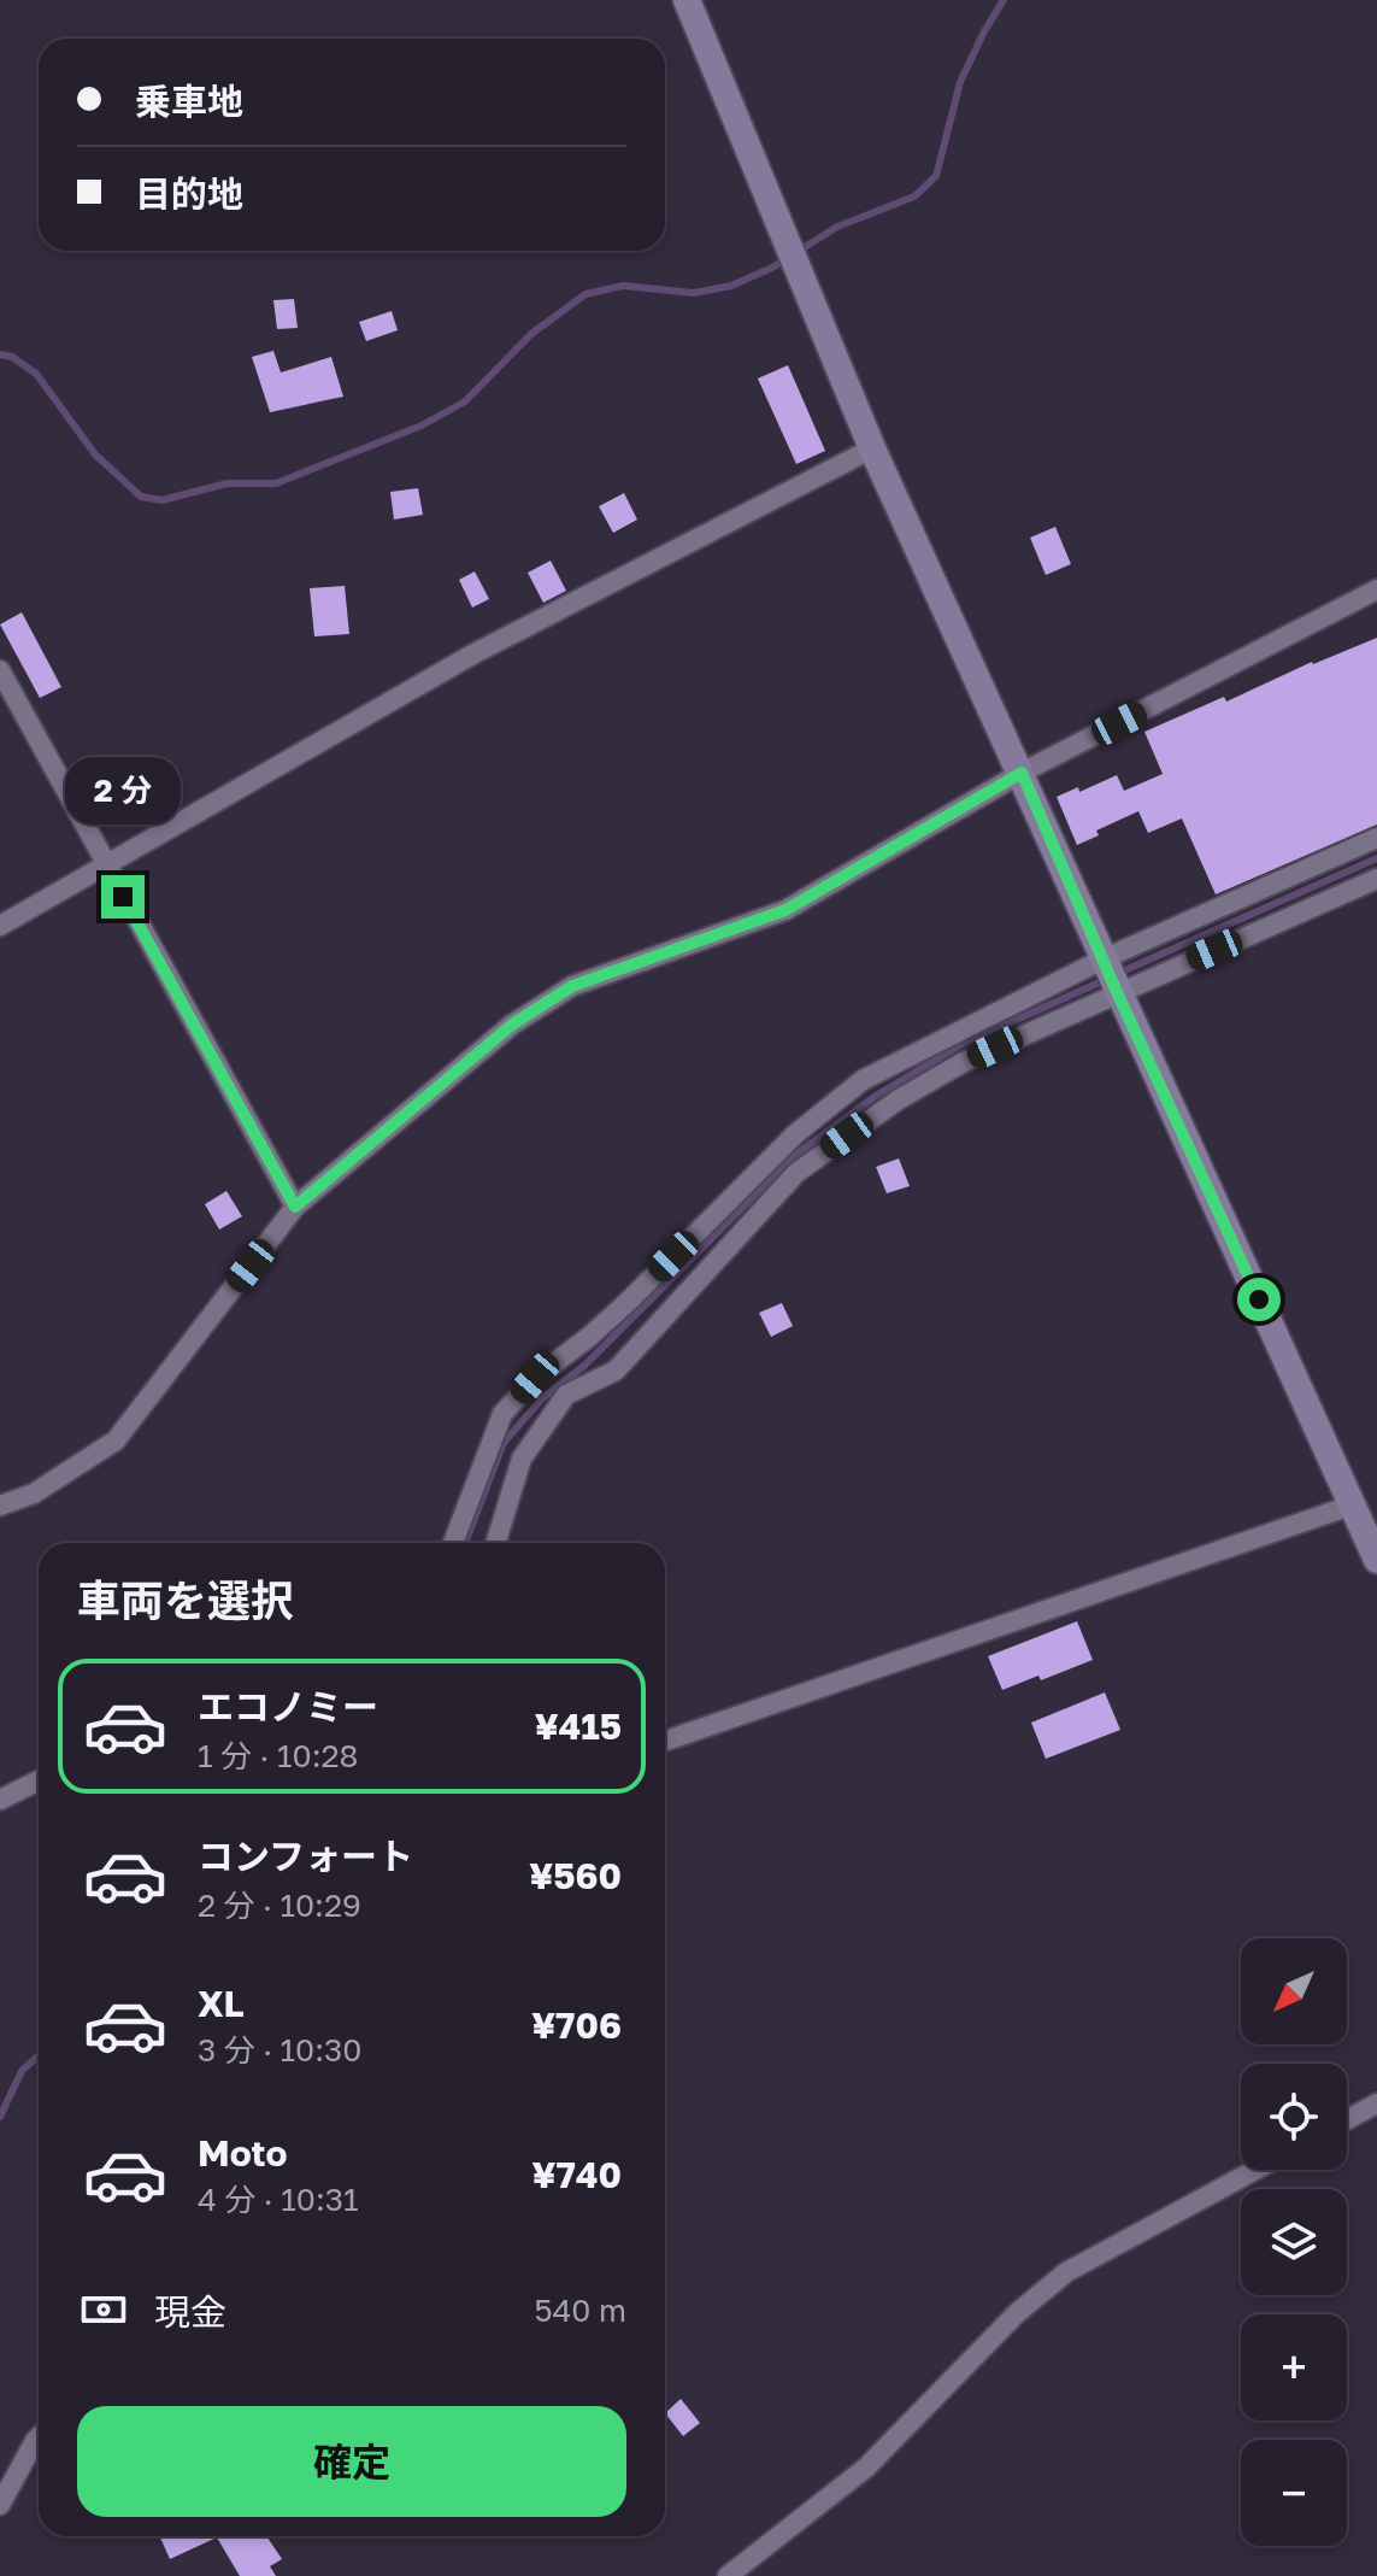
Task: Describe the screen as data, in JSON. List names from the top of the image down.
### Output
{
  "north": "bottom left",
  "page": {
    "banner": ["乗車地", "目的地"],
    "bubble": "2 分",
    "heading": "車両を選択",
    "list": [
      {
        "name": "エコノミー",
        "note": "1 分 · 10:28",
        "value": "¥415"
      },
      {
        "name": "コンフォート",
        "note": "2 分 · 10:29",
        "value": "¥560"
      },
      {
        "name": "XL",
        "note": "3 分 · 10:30",
        "value": "¥706"
      },
      {
        "name": "Moto",
        "note": "4 分 · 10:31",
        "value": "¥740"
      }
    ],
    "map_buttons": ["+", "−"],
    "pay": ["現金", "540 m"],
    "buttons": "確定"
  }
}
